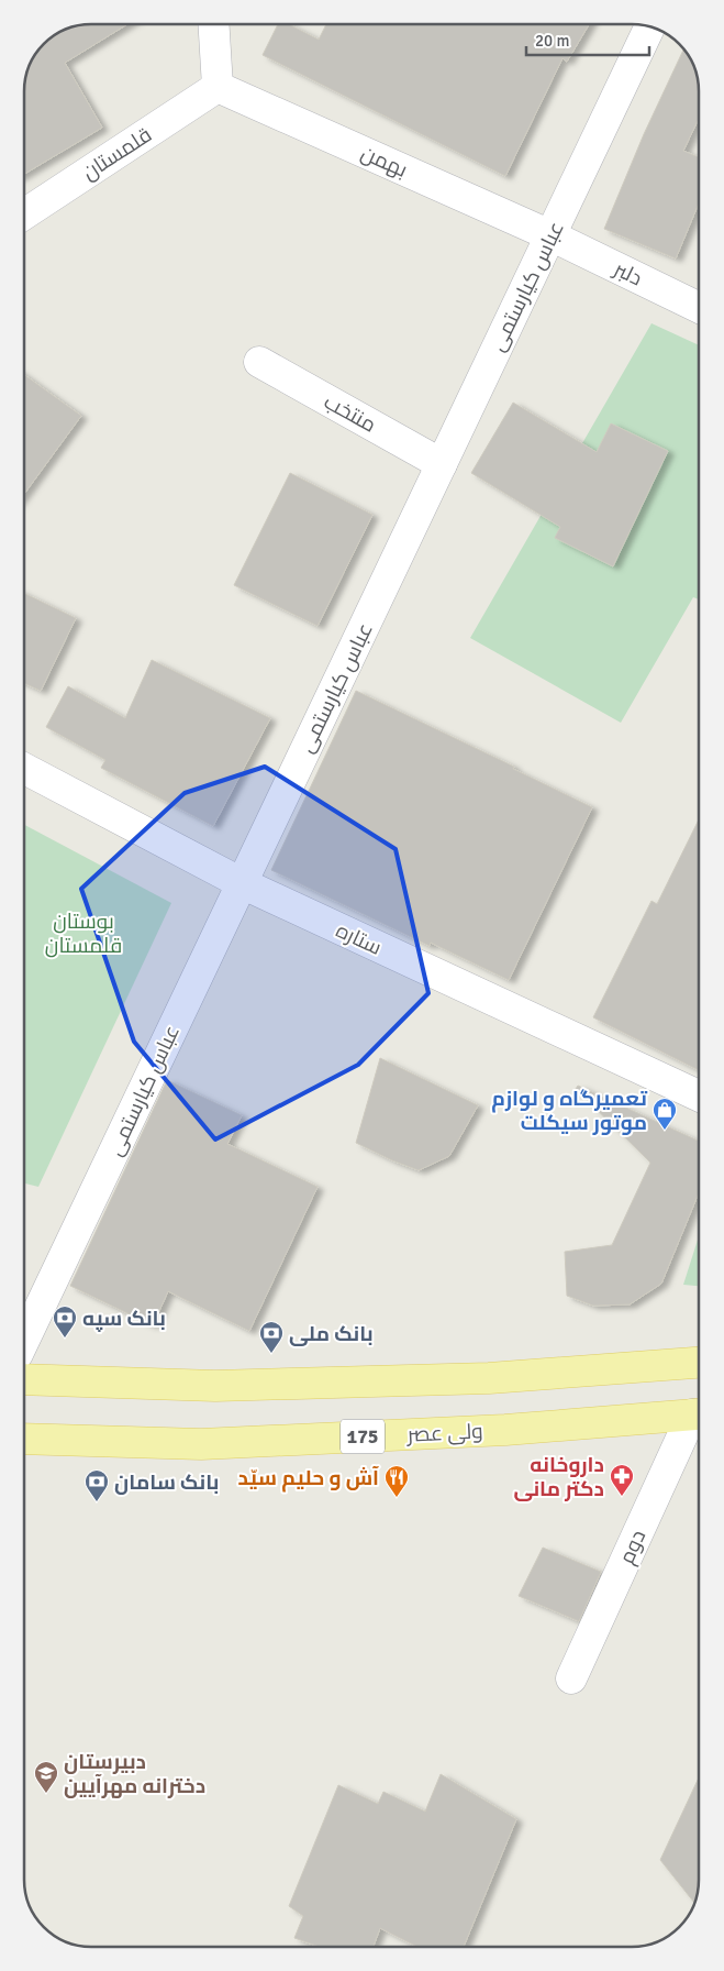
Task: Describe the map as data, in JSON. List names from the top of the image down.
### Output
{
  "streets": {
    "main road": ["ولی عصر", "175"],
    "street": [
      "قلمستان",
      "بهمن",
      "دلبر",
      "عباس کیارستمی",
      "منتخب",
      "ستاره",
      "دوم"
    ]
  },
  "crossings": [
    ["قلمستان", "بهمن"],
    ["بهمن", "دلبر"],
    ["بهمن", "عباس کیارستمی"],
    ["دلبر", "عباس کیارستمی"],
    ["عباس کیارستمی", "منتخب"],
    ["عباس کیارستمی", "ستاره"]
  ],
  "parks": ["بوستان قلمستان"],
  "places": {
    "shop": ["تعمیرگاه و لوازم موتور سیکلت"],
    "bank": ["بانک سپه", "بانک ملی", "بانک سامان"],
    "pharmacy": ["داروخانه دکتر مانی"],
    "restaurant": ["آش و حلیم سیّد"],
    "school or university": ["دبیرستان دخترانه مهرآیین"]
  },
  "scale_bar": "20 m"
}
